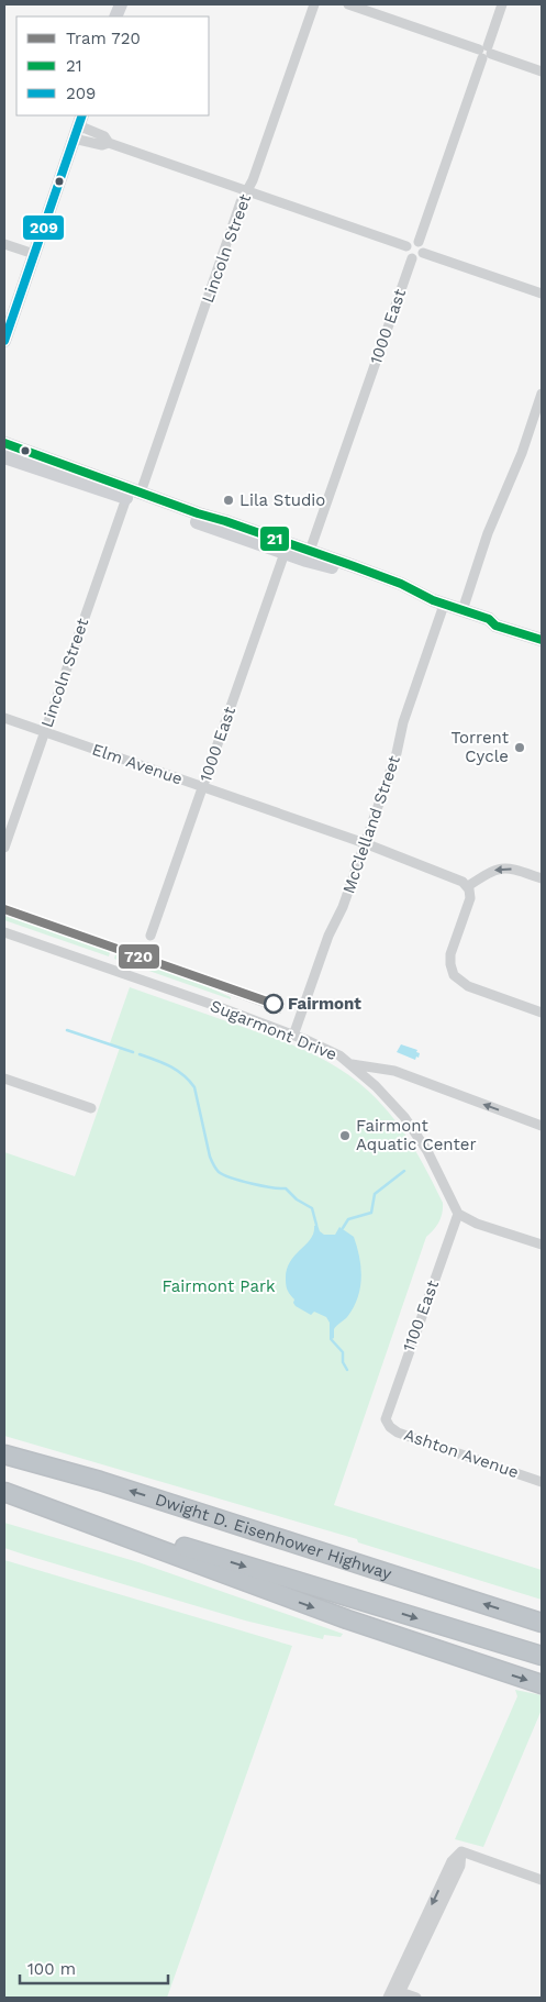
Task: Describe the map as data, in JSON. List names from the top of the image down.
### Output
{
  "streets": {
    "highway": ["Dwight D. Eisenhower Highway"],
    "street": [
      "Lincoln Street",
      "1000 East",
      "Elm Avenue",
      "McClelland Street",
      "Sugarmont Drive",
      "1100 East",
      "Ashton Avenue"
    ]
  },
  "crossings": [
    ["Lincoln Street", "Elm Avenue"],
    ["1000 East", "Elm Avenue"],
    ["Elm Avenue", "McClelland Street"],
    ["McClelland Street", "Sugarmont Drive"],
    ["1100 East", "Ashton Avenue"]
  ],
  "parks": ["Fairmont Park"],
  "places": [
    "Lila Studio",
    "Torrent Cycle",
    "Fairmont",
    "Fairmont Aquatic Center"
  ],
  "lines": ["transit line 209", "transit line 21", "tram line 720"],
  "legend": ["Tram 720", "21", "209"],
  "scale_bar": "100 m"
}
